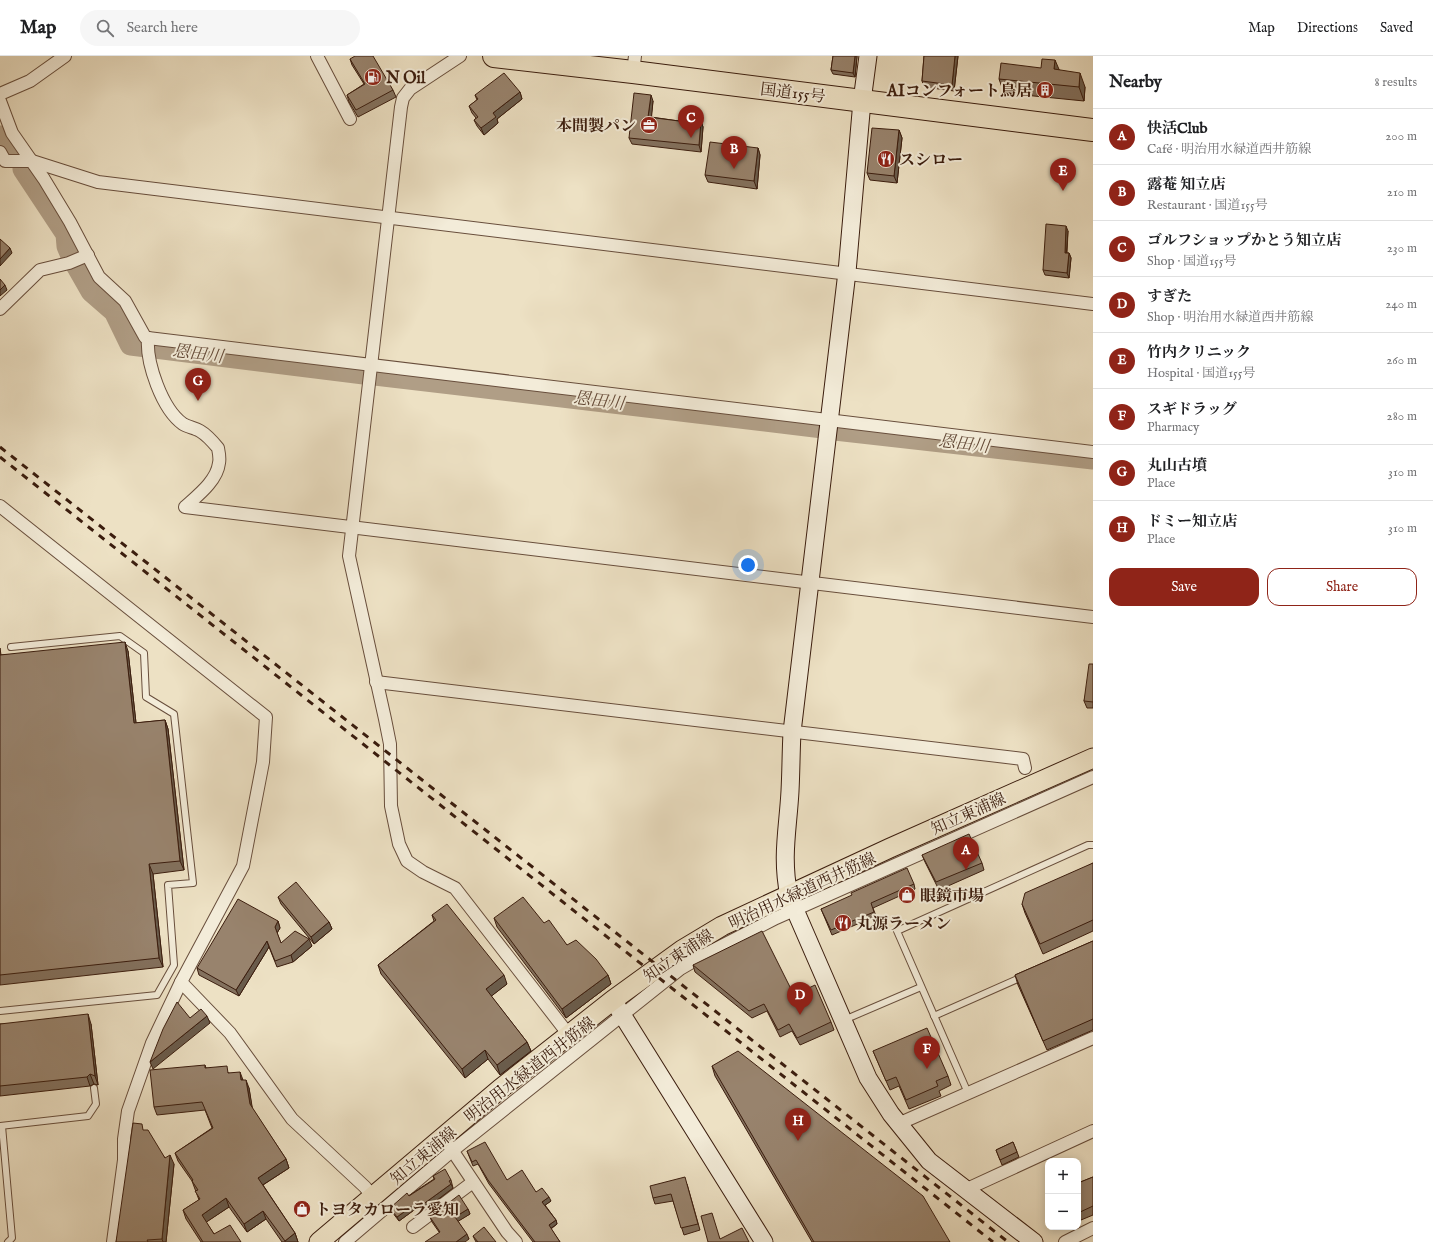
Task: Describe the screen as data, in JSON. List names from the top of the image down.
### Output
{
  "streets": {
    "highway": ["国道155号"],
    "main road": ["知立東浦線"],
    "street": ["明治用水緑道西井筋線"]
  },
  "crossings": [
    ["知立東浦線", "明治用水緑道西井筋線"]
  ],
  "water": ["恩田川"],
  "places": {
    "fuel station": ["N Oil"],
    "building": ["AIコンフォート鳥居"],
    "office": ["本間製パン"],
    "restaurant": ["スシロー", "丸源ラーメン"],
    "shop": ["眼鏡市場", "トヨタカローラ愛知"]
  },
  "page": {
    "header": "Map",
    "search": "Search here",
    "nav": ["Map", "Directions", "Saved"],
    "heading": ["Nearby", "8 results"],
    "pins": [
      "C",
      "B",
      "E",
      "G",
      "A",
      "D",
      "F",
      "H"
    ],
    "list": [
      {
        "mark": "A",
        "name": "快活Club",
        "note": "Café · 明治用水緑道西井筋線",
        "value": "200 m"
      },
      {
        "mark": "B",
        "name": "露菴 知立店",
        "note": "Restaurant · 国道155号",
        "value": "210 m"
      },
      {
        "mark": "C",
        "name": "ゴルフショップかとう知立店",
        "note": "Shop · 国道155号",
        "value": "230 m"
      },
      {
        "mark": "D",
        "name": "すぎた",
        "note": "Shop · 明治用水緑道西井筋線",
        "value": "240 m"
      },
      {
        "mark": "E",
        "name": "竹内クリニック",
        "note": "Hospital · 国道155号",
        "value": "260 m"
      },
      {
        "mark": "F",
        "name": "スギドラッグ",
        "note": "Pharmacy",
        "value": "280 m"
      },
      {
        "mark": "G",
        "name": "丸山古墳",
        "note": "Place",
        "value": "310 m"
      },
      {
        "mark": "H",
        "name": "ドミー知立店",
        "note": "Place",
        "value": "310 m"
      }
    ],
    "buttons": ["Save", "Share"],
    "map_buttons": ["+", "−"]
  }
}
